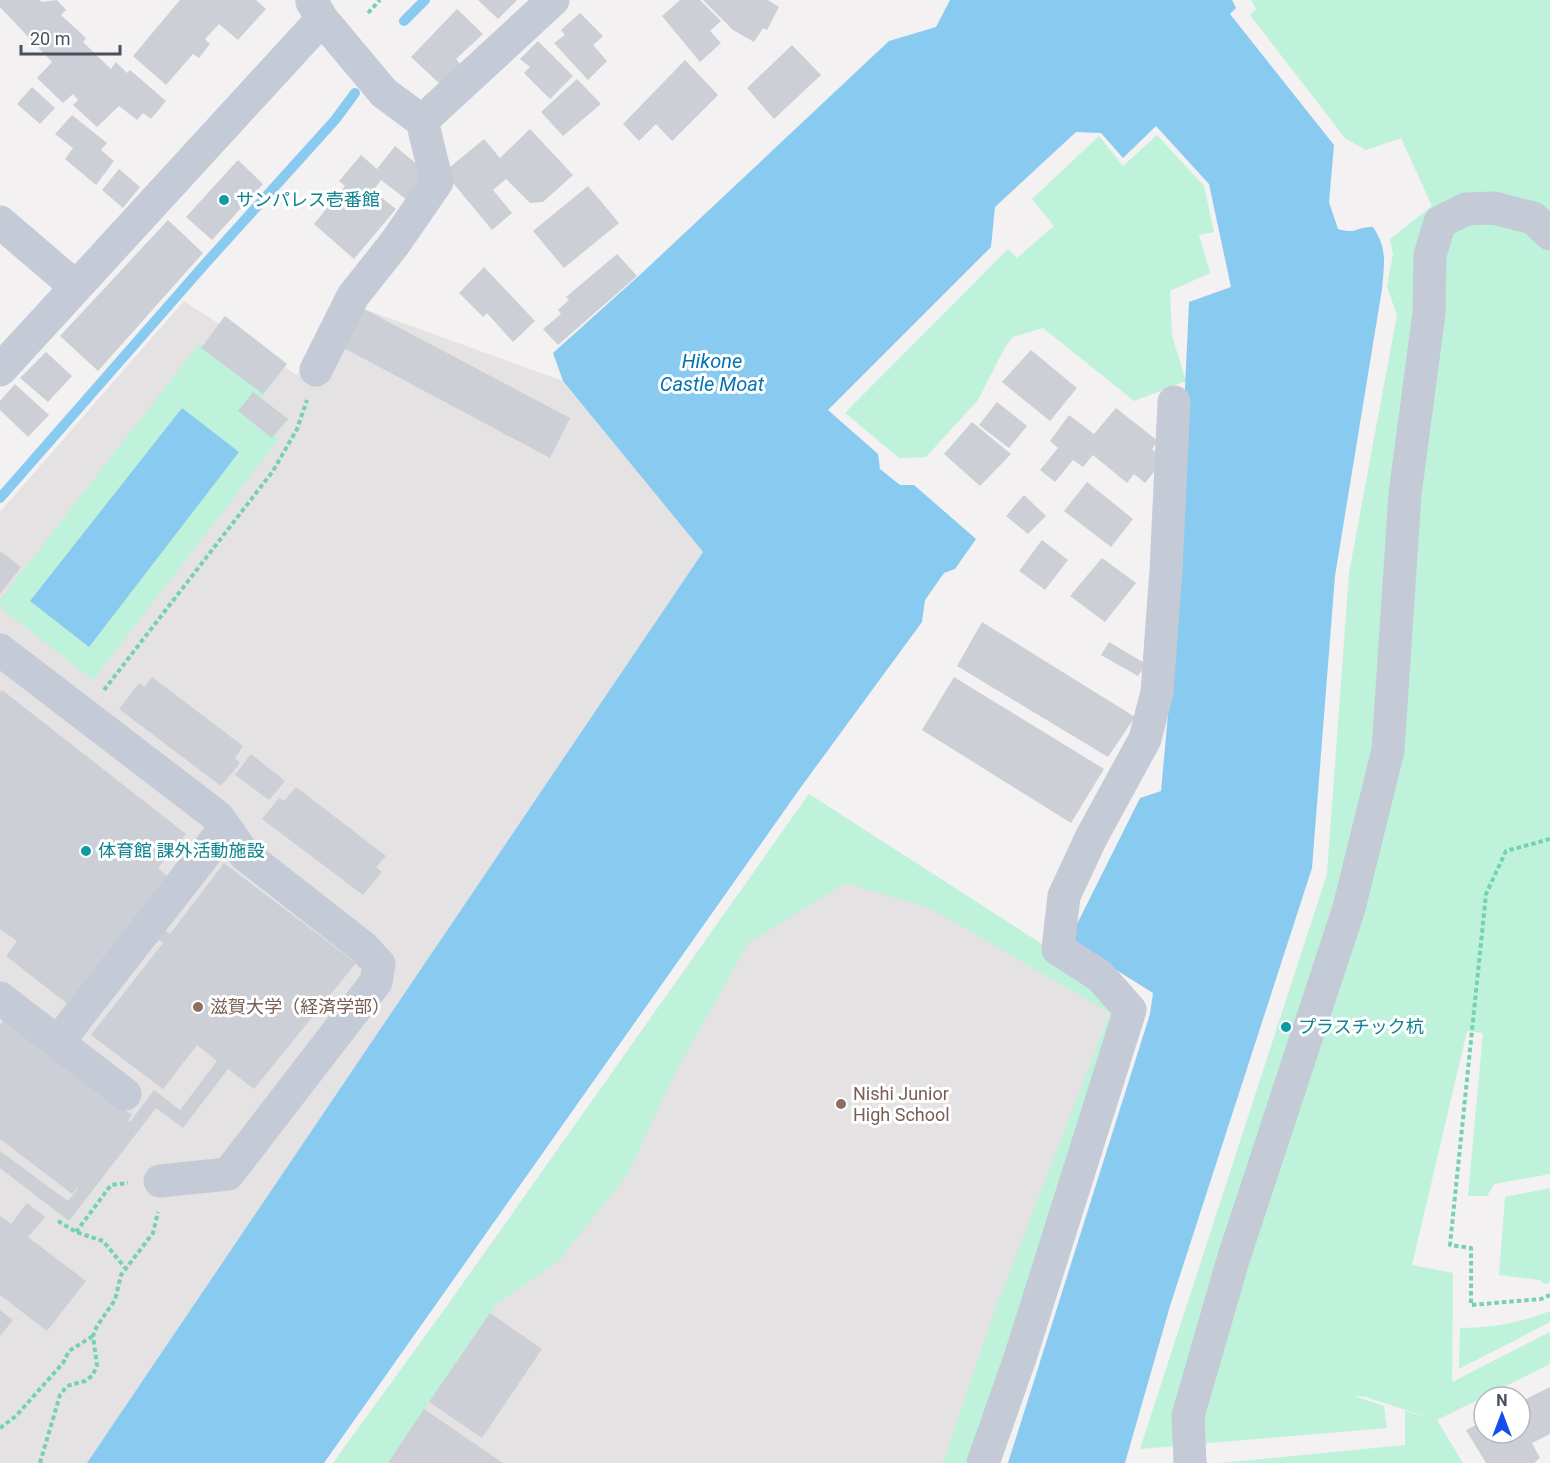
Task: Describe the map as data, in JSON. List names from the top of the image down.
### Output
{
  "water": ["Hikone Castle Moat"],
  "places": [
    "サンパレス壱番館",
    "体育館 課外活動施設",
    "滋賀大学（経済学部）",
    "プラスチック杭",
    "Nishi Junior High School"
  ],
  "scale_bar": "20 m",
  "north": "top"
}
